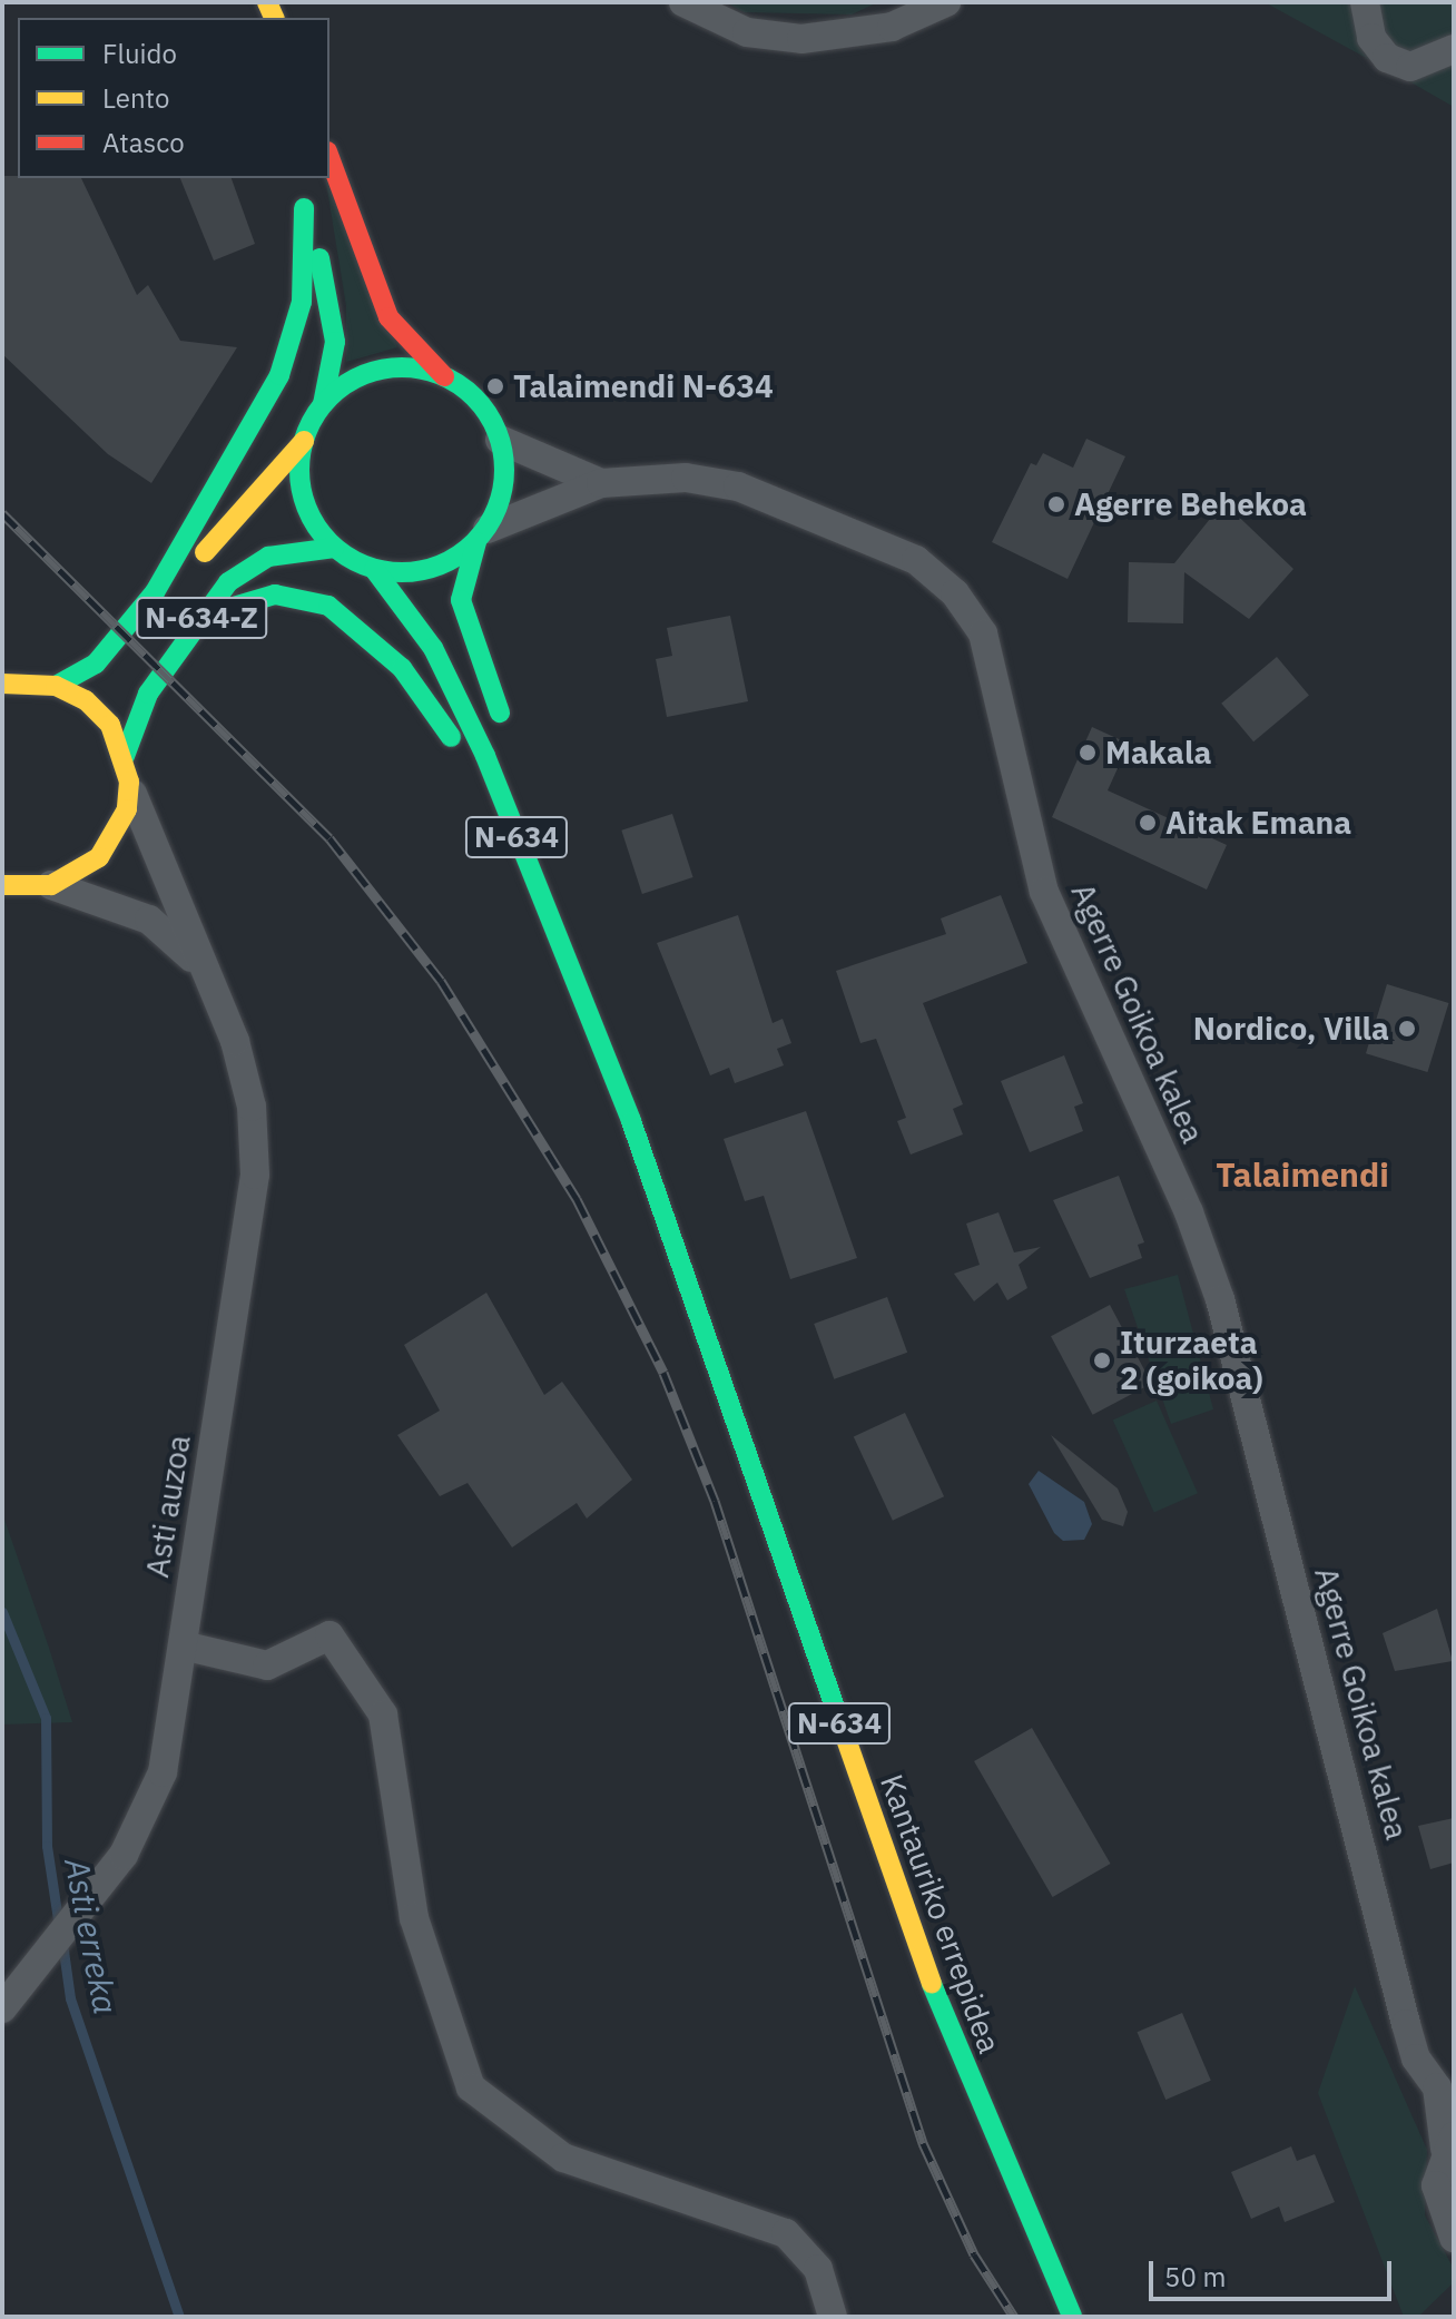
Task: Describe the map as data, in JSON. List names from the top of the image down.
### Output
{
  "streets": {
    "highway": ["N-634-Z", "N-634", "Kantauriko errepidea"],
    "street": ["Agerre Goikoa kalea", "Asti auzoa"]
  },
  "crossings": [
    ["N-634-Z", "N-634"],
    ["N-634-Z", "Asti auzoa"],
    ["N-634", "Kantauriko errepidea"]
  ],
  "districts": ["Talaimendi"],
  "water": ["Asti erreka"],
  "places": [
    "Talaimendi N-634",
    "Agerre Behekoa",
    "Makala",
    "Aitak Emana",
    "Nordico, Villa",
    "Iturzaeta 2 (goikoa)"
  ],
  "legend": ["Fluido", "Lento", "Atasco"],
  "scale_bar": "50 m"
}
